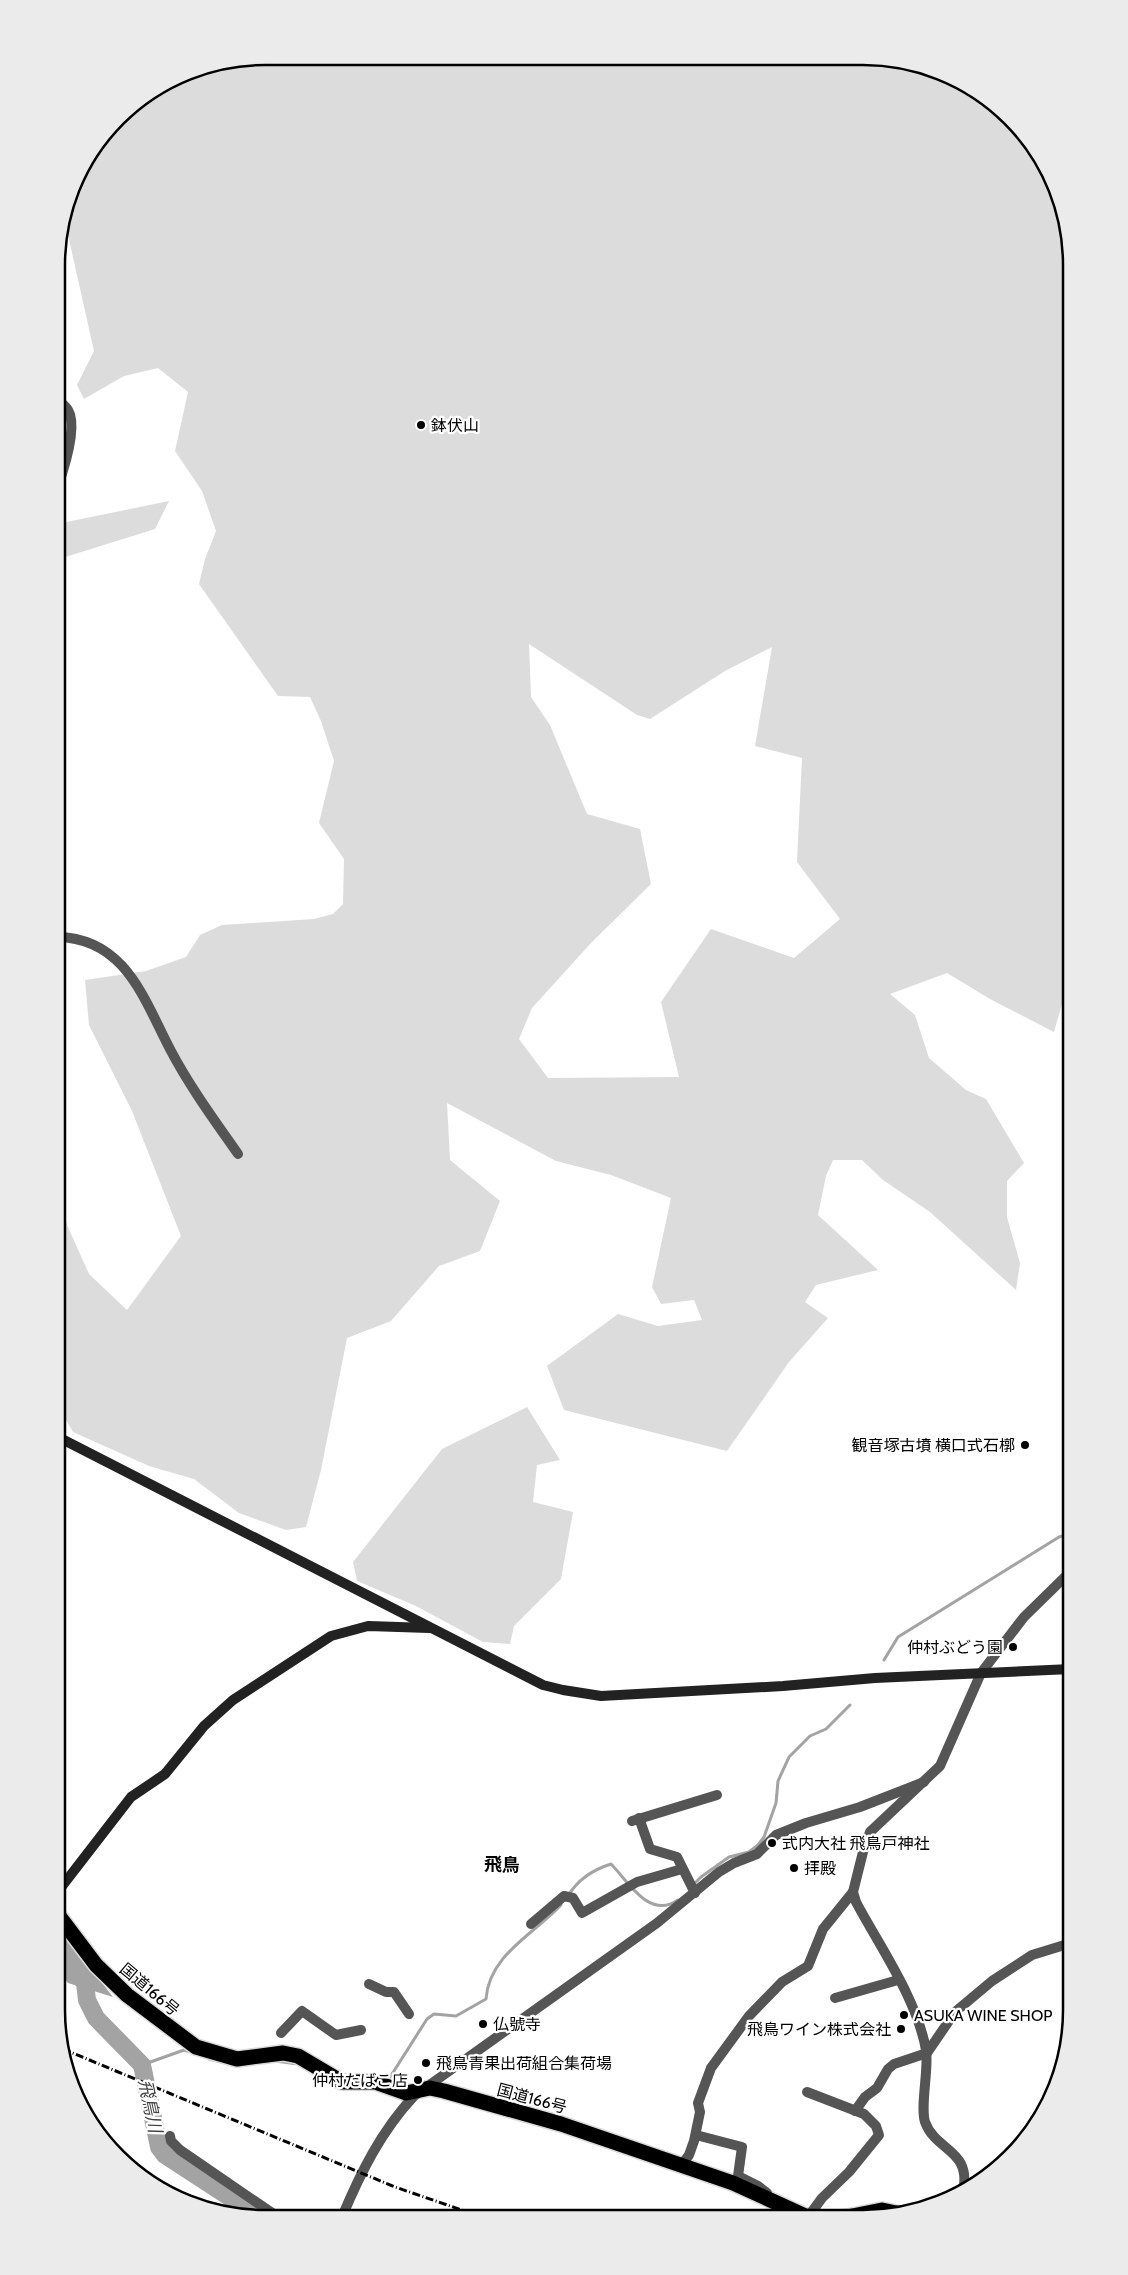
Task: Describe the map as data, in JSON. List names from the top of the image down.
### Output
{
  "streets": {
    "highway": ["国道166号"]
  },
  "districts": ["飛鳥"],
  "water": ["飛鳥川"],
  "places": [
    "鉢伏山",
    "観音塚古墳 横口式石槨",
    "仲村ぶどう園",
    "式内大社 飛鳥戸神社",
    "拝殿",
    "ASUKA WINE SHOP",
    "仏號寺",
    "飛鳥ワイン株式会社",
    "飛鳥青果出荷組合集荷場",
    "仲村たばこ店"
  ]
}
